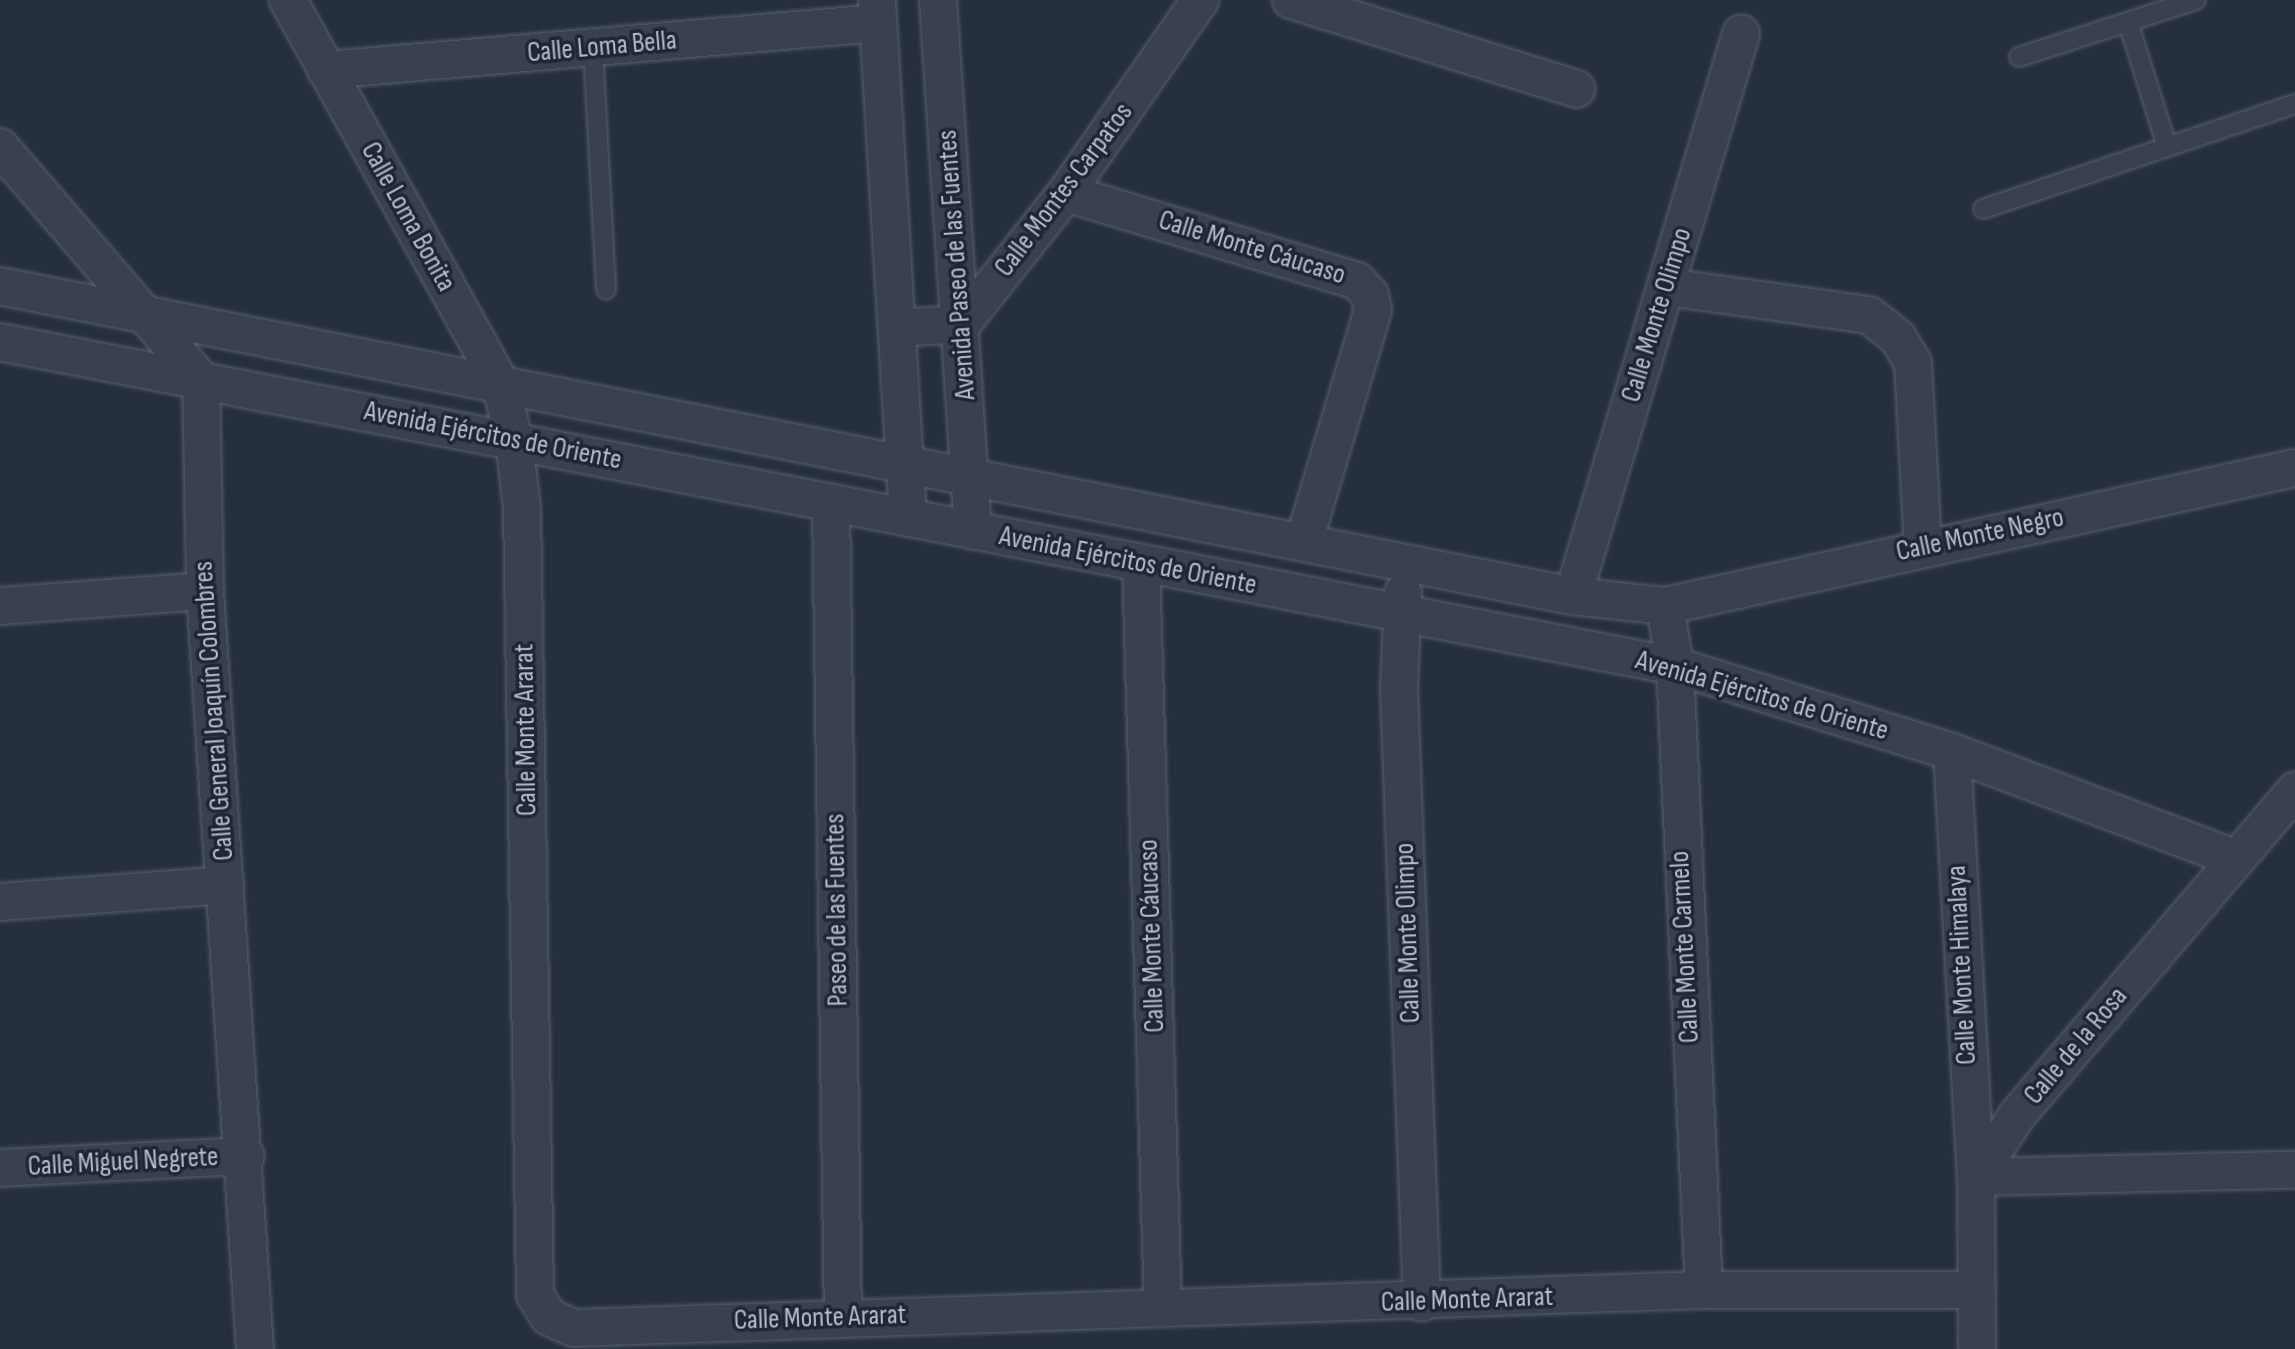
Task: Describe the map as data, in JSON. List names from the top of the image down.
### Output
{
  "streets": {
    "street": [
      "Calle Loma Bella",
      "Calle Montes Carpatos",
      "Calle Loma Bonita",
      "Calle Monte Cáucaso",
      "Avenida Paseo de las Fuentes",
      "Calle Monte Olimpo",
      "Avenida Ejércitos de Oriente",
      "Calle Monte Negro",
      "Calle General Joaquín Colombres",
      "Calle Monte Ararat",
      "Paseo de las Fuentes",
      "Calle Monte Carmelo",
      "Calle Monte Himalaya",
      "Calle de la Rosa",
      "Calle Miguel Negrete"
    ]
  },
  "crossings": [
    ["Calle Loma Bella", "Calle Loma Bonita"],
    ["Calle Montes Carpatos", "Calle Monte Cáucaso"],
    ["Calle Montes Carpatos", "Avenida Paseo de las Fuentes"],
    ["Calle Loma Bonita", "Avenida Ejércitos de Oriente"],
    ["Calle Loma Bonita", "Calle Monte Ararat"],
    ["Calle Monte Cáucaso", "Avenida Ejércitos de Oriente"],
    ["Calle Monte Cáucaso", "Calle Monte Ararat"],
    ["Avenida Paseo de las Fuentes", "Avenida Ejércitos de Oriente"],
    ["Calle Monte Olimpo", "Avenida Ejércitos de Oriente"],
    ["Calle Monte Olimpo", "Calle Monte Ararat"],
    ["Avenida Ejércitos de Oriente", "Calle Monte Negro"],
    ["Avenida Ejércitos de Oriente", "Calle General Joaquín Colombres"],
    ["Avenida Ejércitos de Oriente", "Calle Monte Ararat"],
    ["Avenida Ejércitos de Oriente", "Paseo de las Fuentes"],
    ["Avenida Ejércitos de Oriente", "Calle Monte Carmelo"],
    ["Avenida Ejércitos de Oriente", "Calle Monte Himalaya"],
    ["Avenida Ejércitos de Oriente", "Calle de la Rosa"],
    ["Calle Monte Negro", "Calle Monte Carmelo"],
    ["Calle General Joaquín Colombres", "Calle Miguel Negrete"],
    ["Calle Monte Ararat", "Paseo de las Fuentes"],
    ["Calle Monte Ararat", "Calle Monte Carmelo"],
    ["Calle Monte Himalaya", "Calle de la Rosa"]
  ]
}
